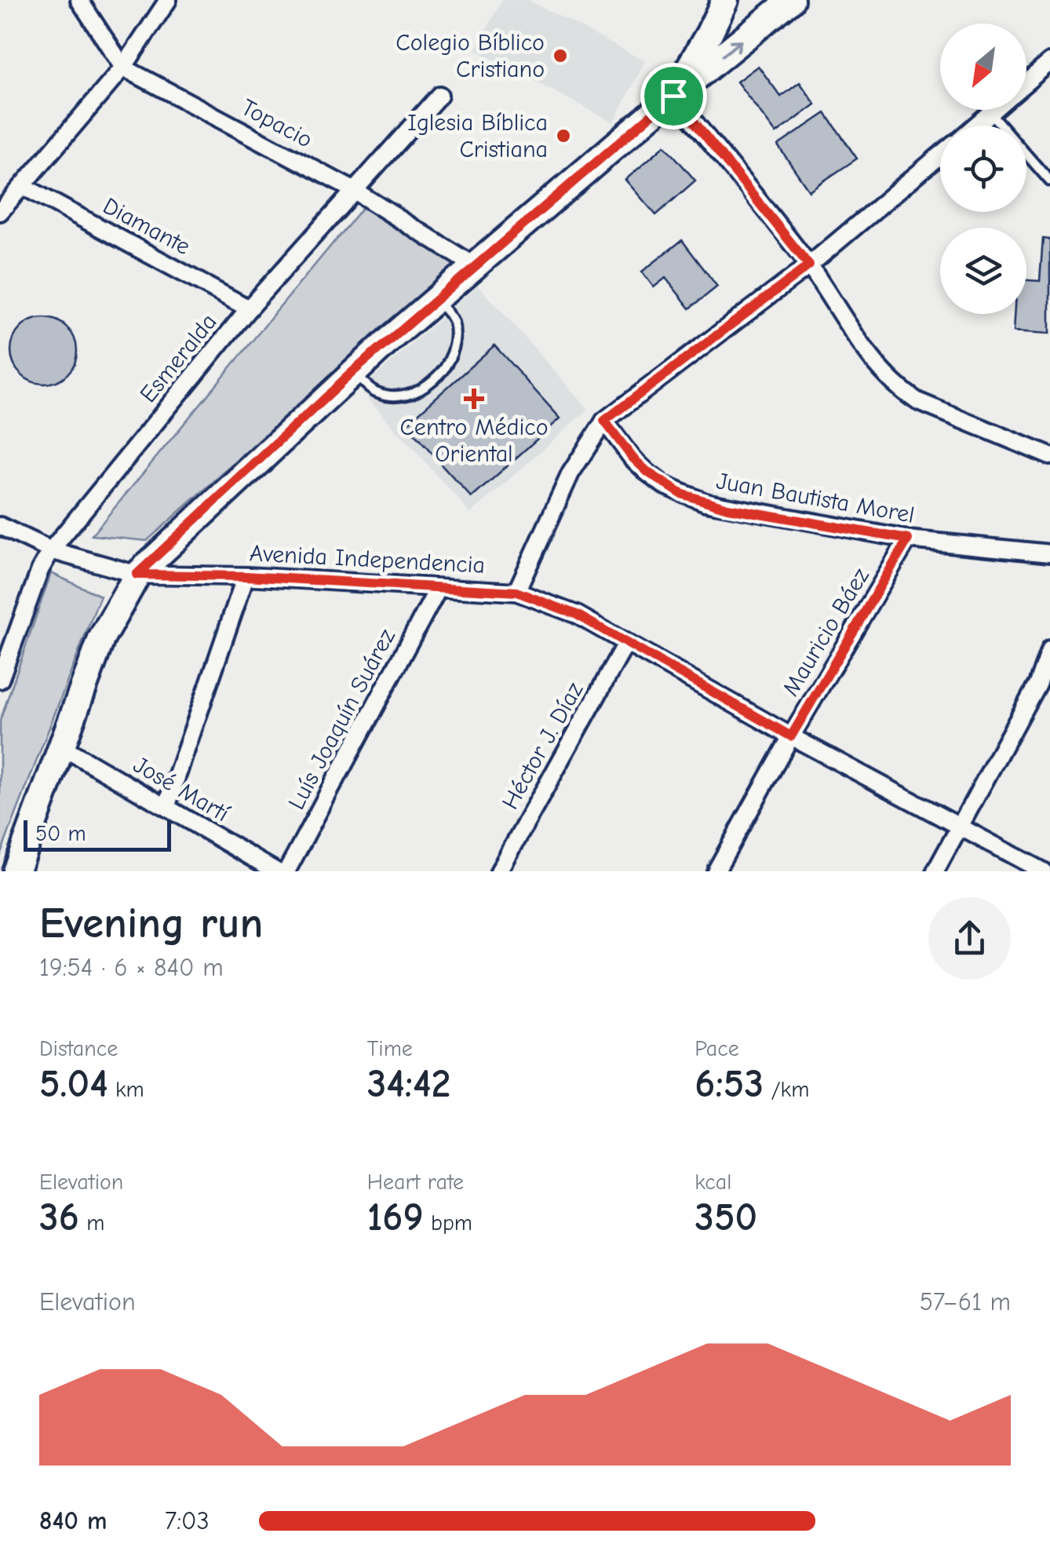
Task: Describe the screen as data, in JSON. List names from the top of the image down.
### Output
{
  "streets": {
    "street": [
      "Topacio",
      "Diamante",
      "Esmeralda",
      "Juan Bautista Morel",
      "Avenida Independencia",
      "Mauricio Báez",
      "Luís Joaquín Suárez",
      "Héctor J. Díaz",
      "José Martí"
    ]
  },
  "crossings": [
    ["Topacio", "Esmeralda"],
    ["Diamante", "Esmeralda"],
    ["Esmeralda", "Avenida Independencia"],
    ["Juan Bautista Morel", "Mauricio Báez"],
    ["Avenida Independencia", "Mauricio Báez"],
    ["Avenida Independencia", "Luís Joaquín Suárez"],
    ["Avenida Independencia", "Héctor J. Díaz"]
  ],
  "places": {
    "other": ["Colegio Bíblico Cristiano", "Iglesia Bíblica Cristiana"],
    "health": ["Centro Médico Oriental"]
  },
  "scale_bar": "50 m",
  "north": "bottom left",
  "page": {
    "scale": "50 m",
    "heading": ["Evening run", "19:54 · 6 × 840 m"],
    "stats": [
      ["Distance", "5.04 km"],
      ["Time", "34:42"],
      ["Pace", "6:53 /km"],
      ["Elevation", "36 m"],
      ["Heart rate", "169 bpm"],
      ["kcal", "350"]
    ],
    "chart": ["Elevation", "57–61 m"],
    "list": [
      {
        "name": "840 m",
        "note": "7:03"
      }
    ]
  }
}
